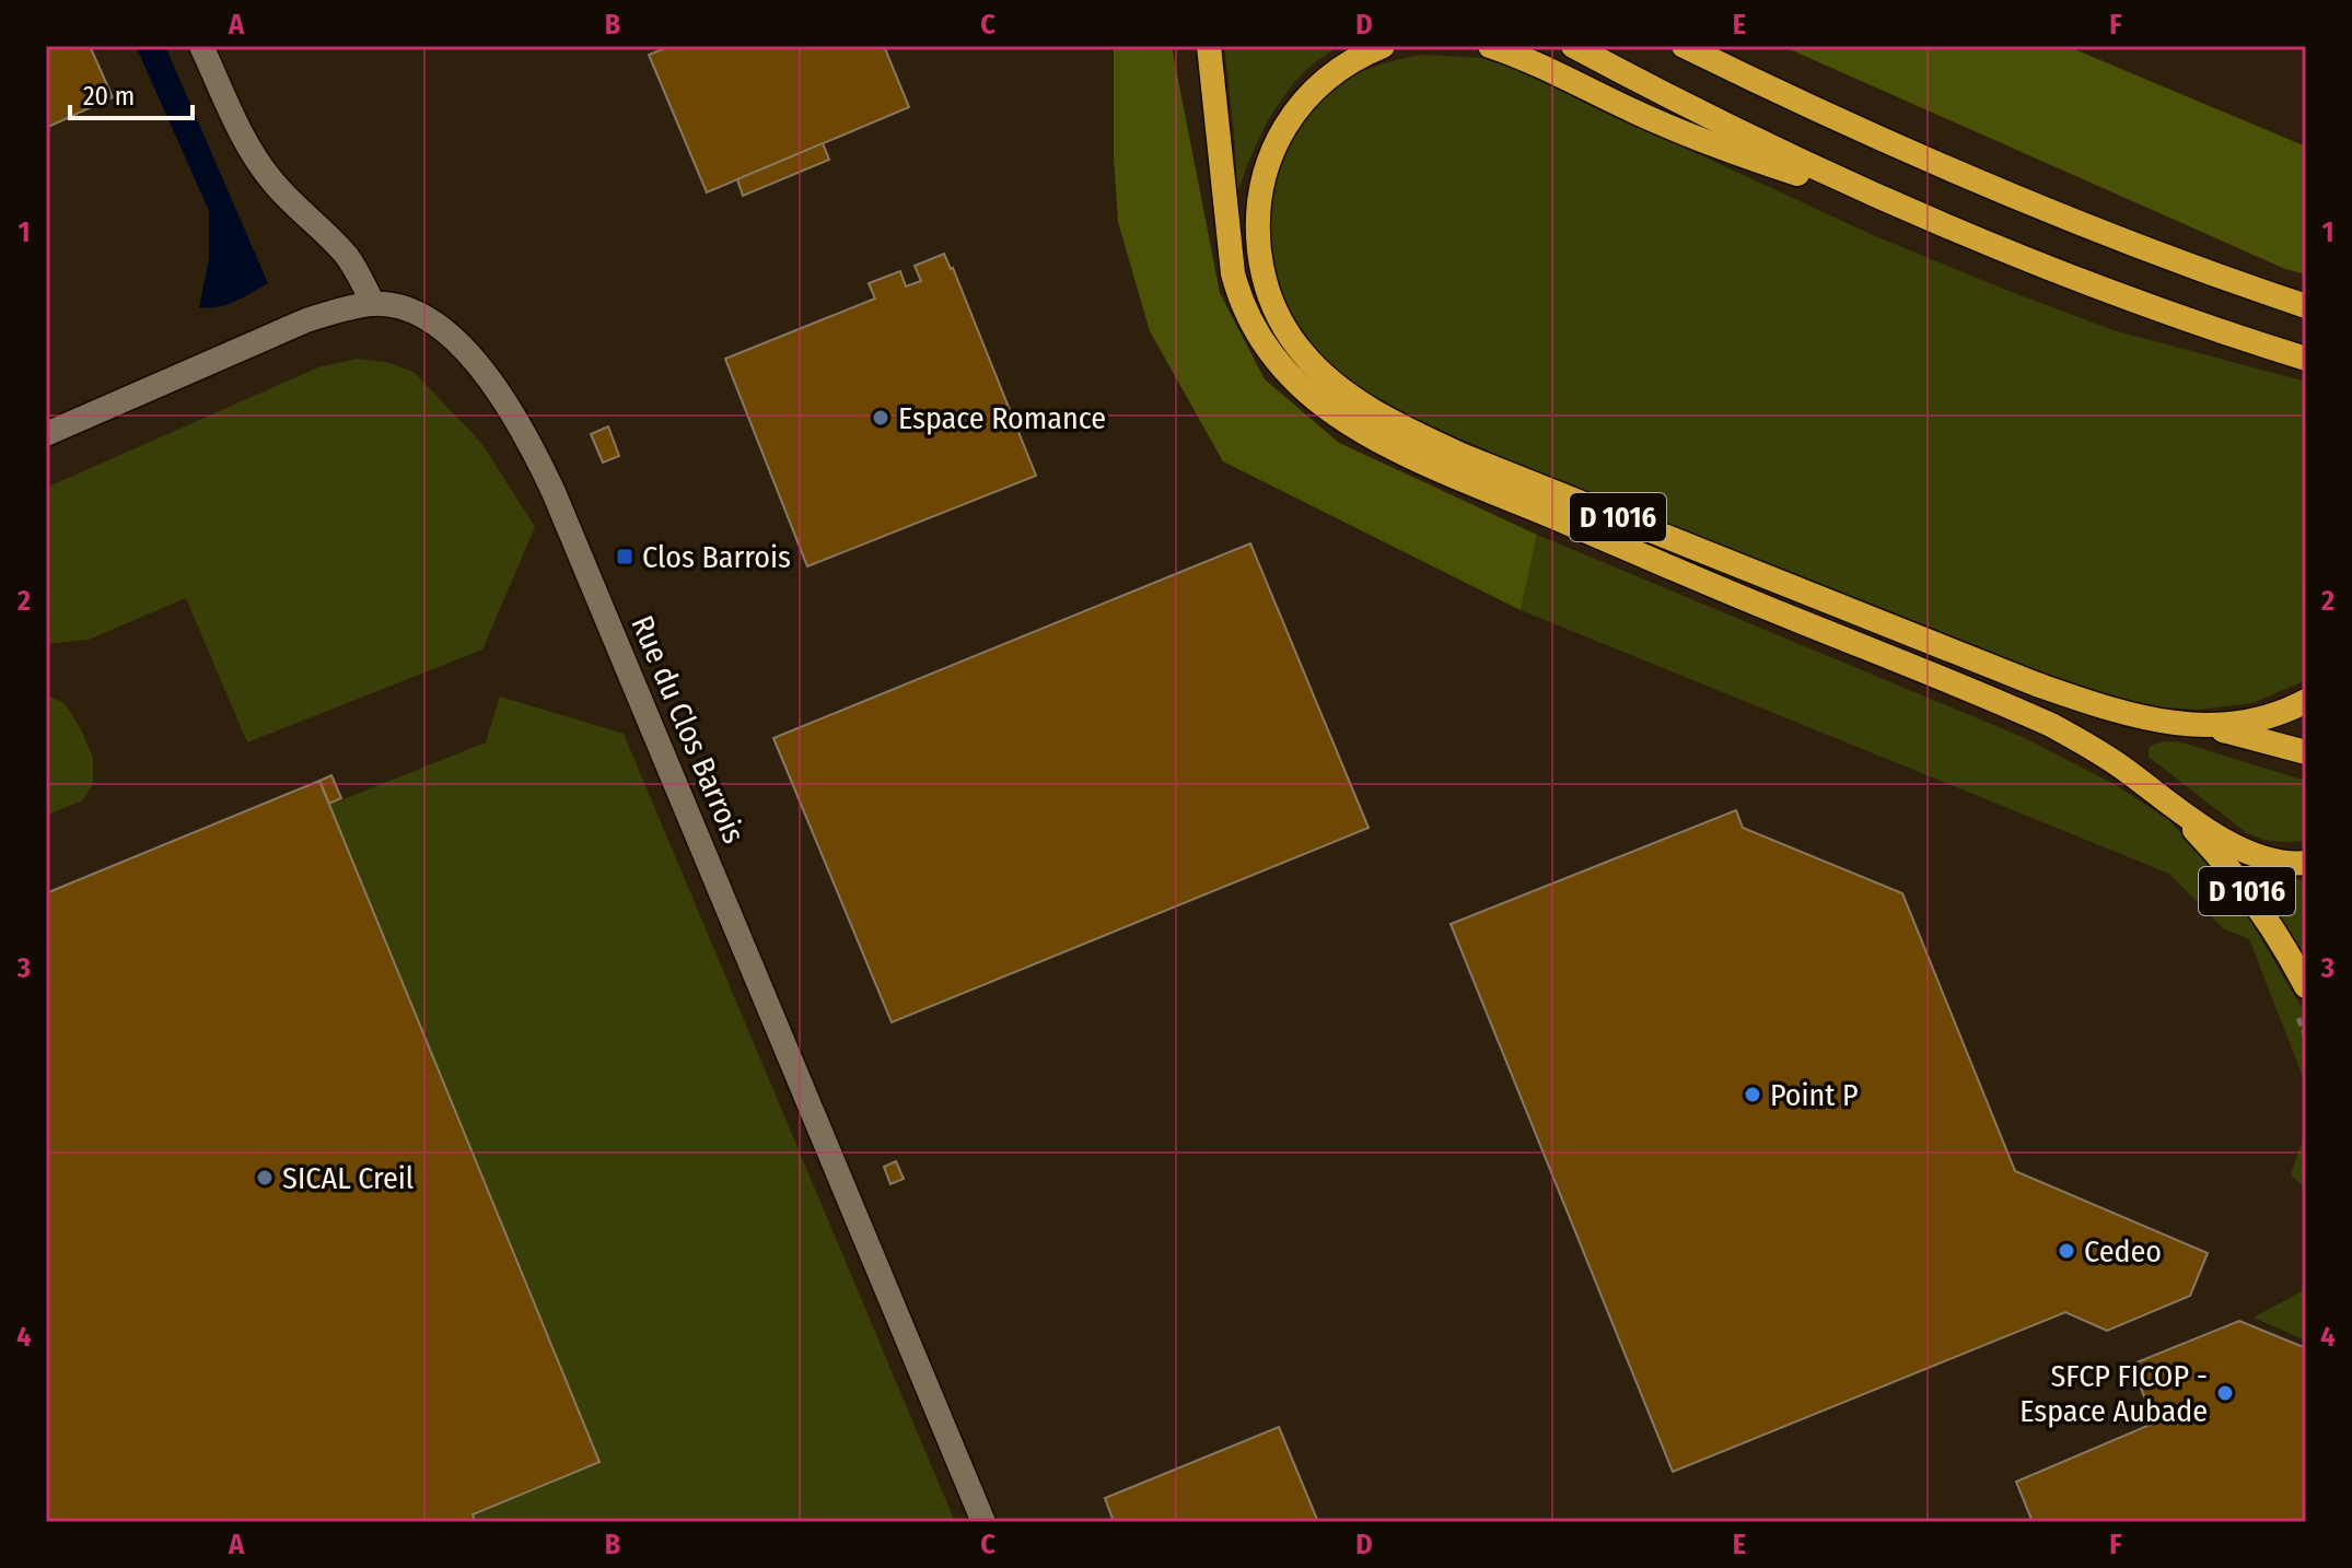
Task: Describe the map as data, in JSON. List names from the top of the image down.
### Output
{
  "streets": {
    "highway": ["D 1016"],
    "street": ["Rue du Clos Barrois"]
  },
  "places": {
    "other": [
      "Espace Romance",
      "Point P",
      "SICAL Creil",
      "Cedeo",
      "SFCP FICOP - Espace Aubade"
    ],
    "transit": ["Clos Barrois"]
  },
  "scale_bar": "20 m",
  "grid": {
    "columns": [
      "A",
      "B",
      "C",
      "D",
      "E",
      "F"
    ],
    "rows": [
      "1",
      "2",
      "3",
      "4"
    ]
  }
}
